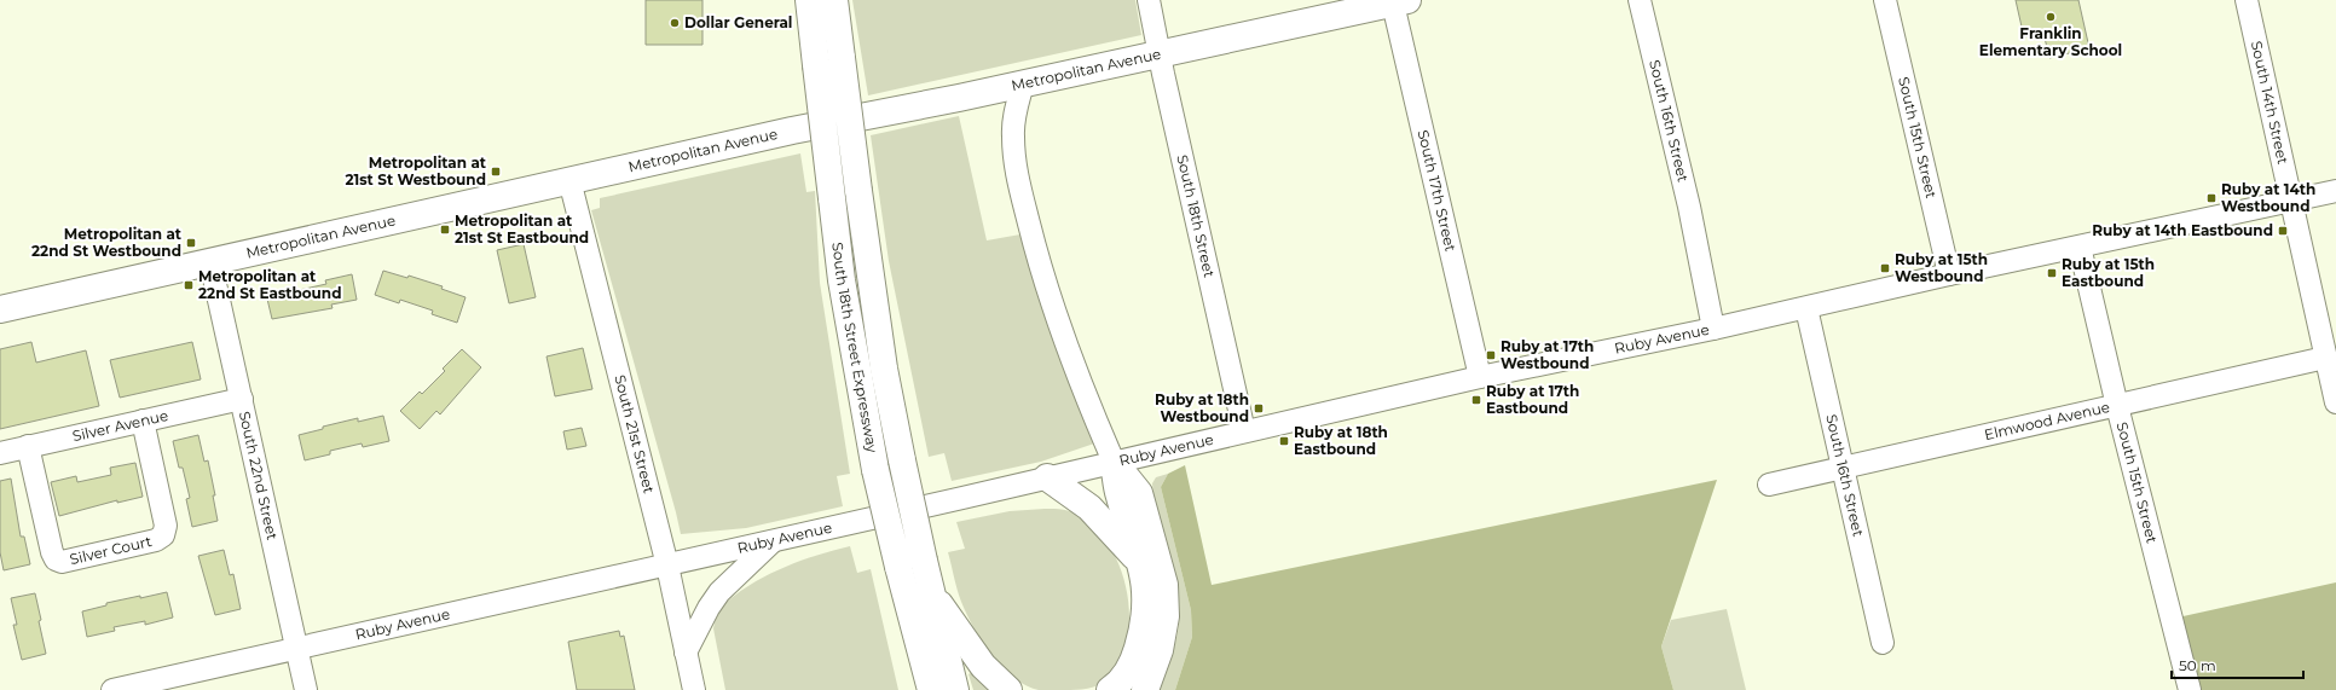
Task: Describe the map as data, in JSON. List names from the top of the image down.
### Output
{
  "streets": {
    "main road": ["Metropolitan Avenue", "South 18th Street Expressway"],
    "street": [
      "South 14th Street",
      "South 16th Street",
      "South 15th Street",
      "South 17th Street",
      "South 18th Street",
      "Ruby Avenue",
      "Elmwood Avenue",
      "Silver Avenue",
      "South 21st Street",
      "South 22nd Street",
      "Silver Court"
    ]
  },
  "crossings": [
    ["Metropolitan Avenue", "South 17th Street"],
    ["Metropolitan Avenue", "South 18th Street"],
    ["Metropolitan Avenue", "South 21st Street"],
    ["Metropolitan Avenue", "South 22nd Street"],
    ["South 14th Street", "Ruby Avenue"],
    ["South 14th Street", "Elmwood Avenue"],
    ["South 16th Street", "Ruby Avenue"],
    ["South 16th Street", "Elmwood Avenue"],
    ["South 15th Street", "Ruby Avenue"],
    ["South 15th Street", "Elmwood Avenue"],
    ["South 17th Street", "Ruby Avenue"],
    ["South 18th Street", "Ruby Avenue"],
    ["Ruby Avenue", "South 21st Street"],
    ["Ruby Avenue", "South 22nd Street"],
    ["Silver Avenue", "South 22nd Street"],
    ["Silver Avenue", "Silver Court"]
  ],
  "places": {
    "other": ["Franklin Elementary School", "Dollar General"],
    "transit": [
      "Metropolitan at 21st St Westbound",
      "Ruby at 14th Westbound",
      "Metropolitan at 21st St Eastbound",
      "Ruby at 14th Eastbound",
      "Metropolitan at 22nd St Westbound",
      "Ruby at 15th Westbound",
      "Ruby at 15th Eastbound",
      "Metropolitan at 22nd St Eastbound",
      "Ruby at 17th Westbound",
      "Ruby at 17th Eastbound",
      "Ruby at 18th Westbound",
      "Ruby at 18th Eastbound"
    ]
  },
  "scale_bar": "50 m"
}
